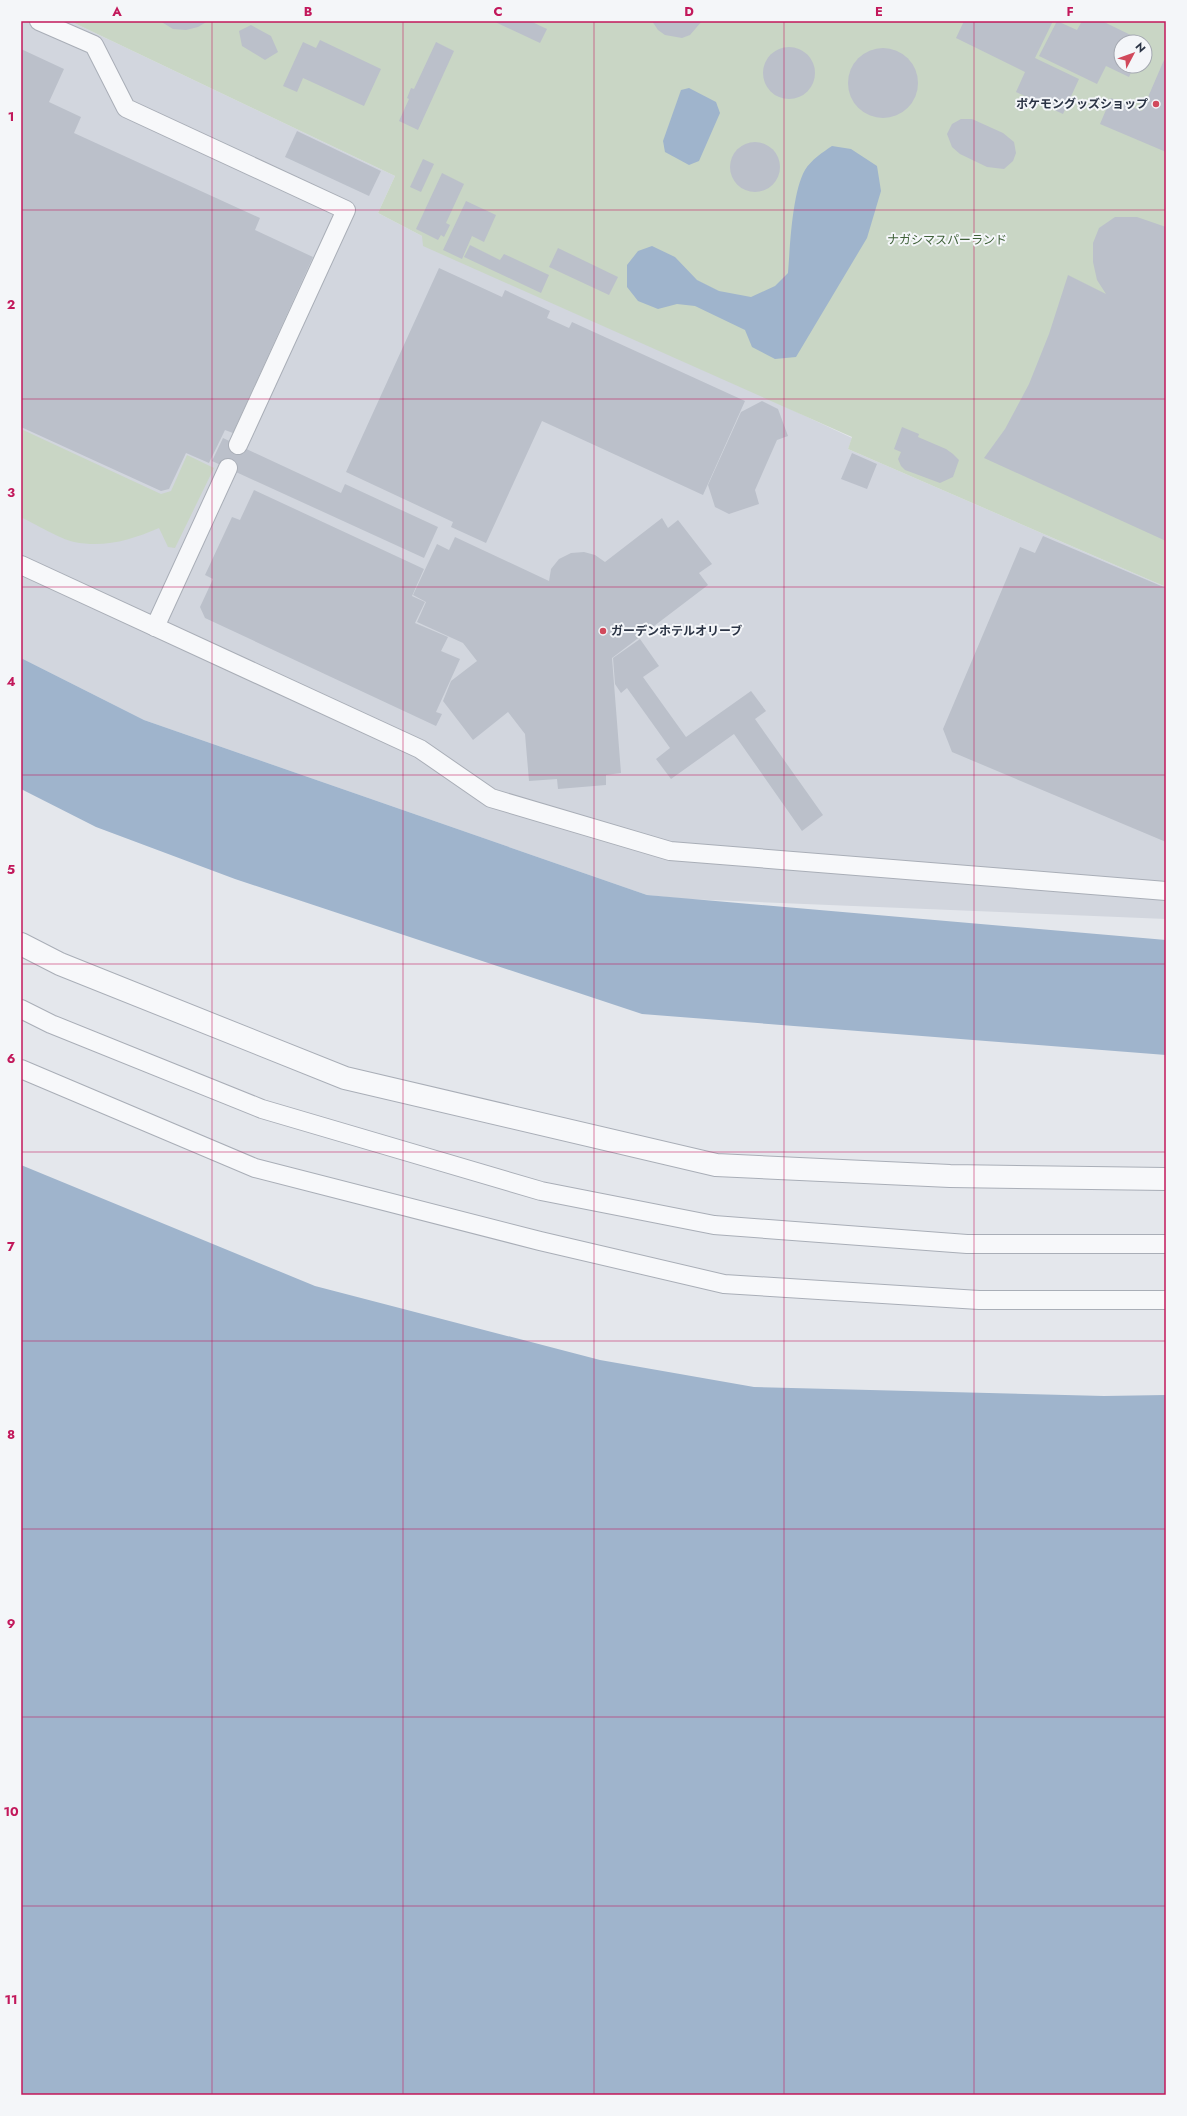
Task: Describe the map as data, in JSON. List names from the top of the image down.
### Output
{
  "parks": ["ナガシマスパーランド"],
  "places": ["ポケモングッズショップ", "ガーデンホテルオリーブ"],
  "north": "top right",
  "grid": {
    "columns": [
      "A",
      "B",
      "C",
      "D",
      "E",
      "F"
    ],
    "rows": [
      "1",
      "2",
      "3",
      "4",
      "5",
      "6",
      "7",
      "8",
      "9",
      "10",
      "11"
    ]
  }
}
